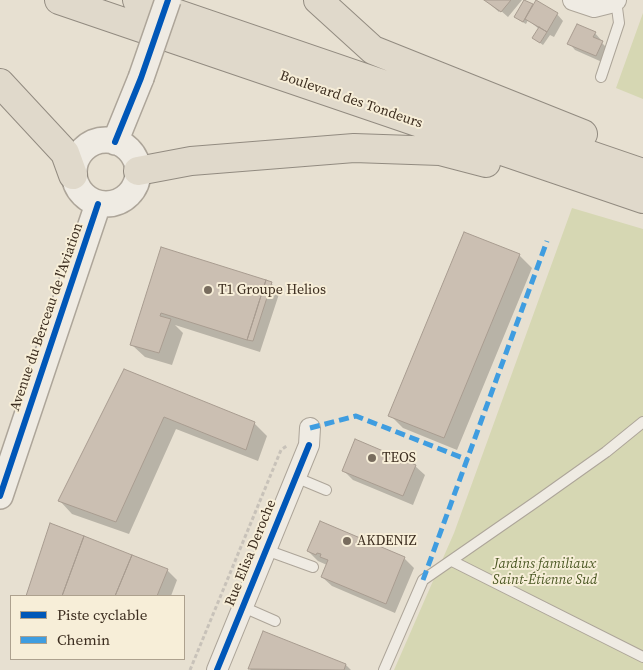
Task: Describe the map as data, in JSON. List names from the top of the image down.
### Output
{
  "streets": {
    "highway": ["Boulevard des Tondeurs"],
    "street": ["Avenue du Berceau de l'Aviation", "Rue Elisa Deroche"]
  },
  "parks": ["Jardins familiaux Saint-Étienne Sud"],
  "places": ["T1 Groupe Helios", "TEOS", "AKDENIZ"],
  "legend": ["Piste cyclable", "Chemin"]
}
